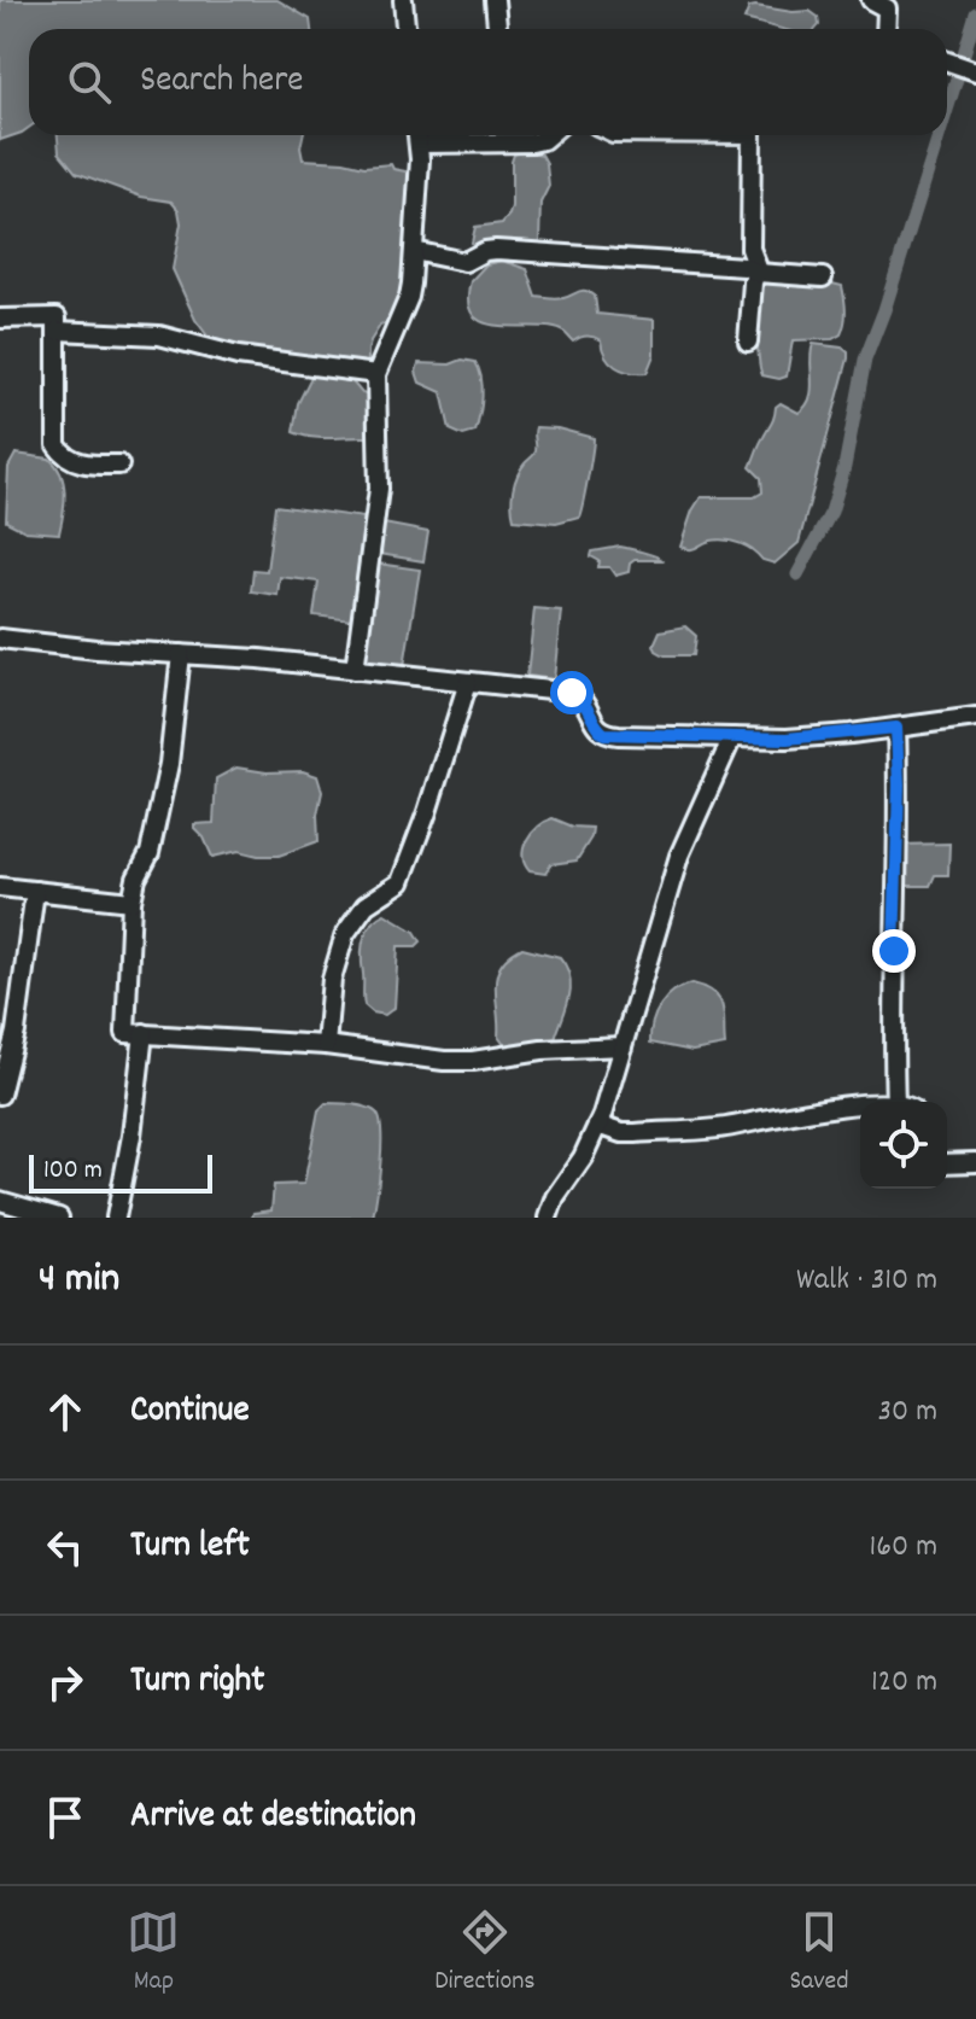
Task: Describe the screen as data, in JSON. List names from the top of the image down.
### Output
{
  "scale_bar": "100 m",
  "page": {
    "search": "Search here",
    "scale": "100 m",
    "heading": ["4 min", "Walk · 310 m"],
    "list": [
      ["Continue", "30 m"],
      ["Turn left", "160 m"],
      ["Turn right", "120 m"],
      "Arrive at destination"
    ],
    "nav": ["Map", "Directions", "Saved"]
  }
}
